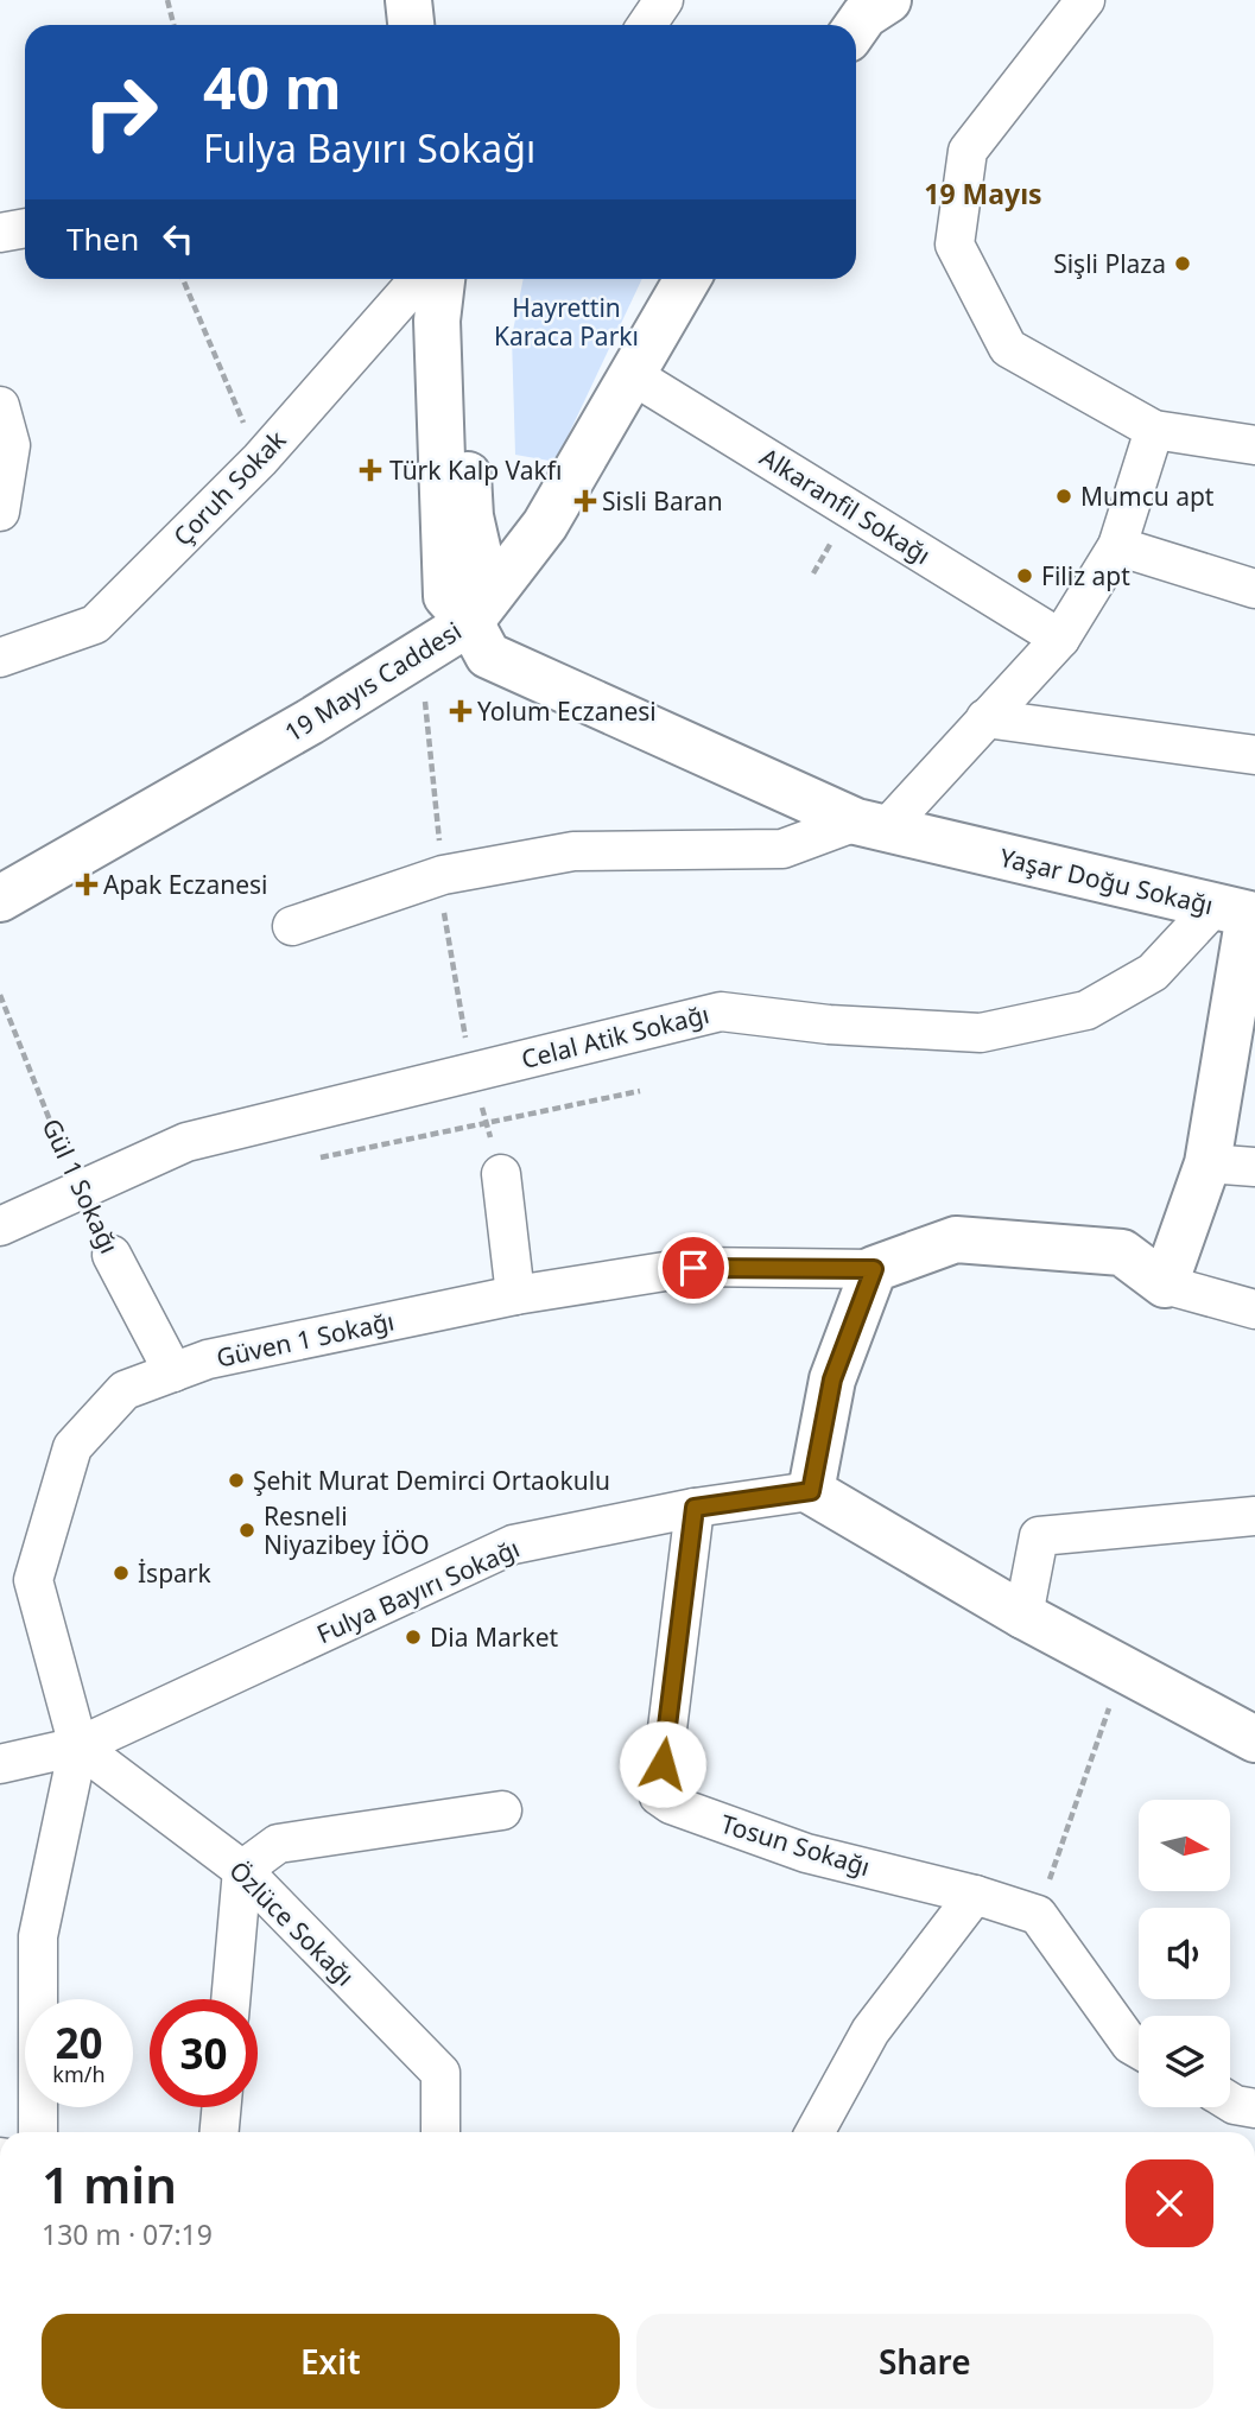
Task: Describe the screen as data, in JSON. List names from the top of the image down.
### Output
{
  "streets": {
    "street": [
      "Çoruh Sokak",
      "Alkaranfil Sokağı",
      "19 Mayıs Caddesi",
      "Yaşar Doğu Sokağı",
      "Celal Atik Sokağı",
      "Gül 1 Sokağı",
      "Güven 1 Sokağı",
      "Fulya Bayırı Sokağı",
      "Tosun Sokağı",
      "Özlüce Sokağı"
    ]
  },
  "crossings": [
    ["Alkaranfil Sokağı", "19 Mayıs Caddesi"],
    ["19 Mayıs Caddesi", "Yaşar Doğu Sokağı"],
    ["Yaşar Doğu Sokağı", "Celal Atik Sokağı"],
    ["Yaşar Doğu Sokağı", "Güven 1 Sokağı"],
    ["Celal Atik Sokağı", "Gül 1 Sokağı"],
    ["Gül 1 Sokağı", "Güven 1 Sokağı"],
    ["Güven 1 Sokağı", "Fulya Bayırı Sokağı"],
    ["Güven 1 Sokağı", "Özlüce Sokağı"],
    ["Fulya Bayırı Sokağı", "Tosun Sokağı"],
    ["Fulya Bayırı Sokağı", "Özlüce Sokağı"]
  ],
  "districts": ["19 Mayıs"],
  "parks": ["Hayrettin Karaca Parkı"],
  "places": {
    "other": [
      "Sişli Plaza",
      "Mumcu apt",
      "Filiz apt",
      "Şehit Murat Demirci Ortaokulu",
      "Resneli Niyazibey İÖO",
      "İspark",
      "Dia Market"
    ],
    "health": [
      "Türk Kalp Vakfı",
      "Sisli Baran",
      "Yolum Eczanesi",
      "Apak Eczanesi"
    ]
  },
  "north": "right",
  "page": {
    "turn": ["40 m", "Fulya Bayırı Sokağı"],
    "then": "Then",
    "speed": "20 km/h",
    "limit": "30",
    "heading": ["1 min", "130 m · 07:19"],
    "buttons": ["Exit", "Share"]
  }
}
